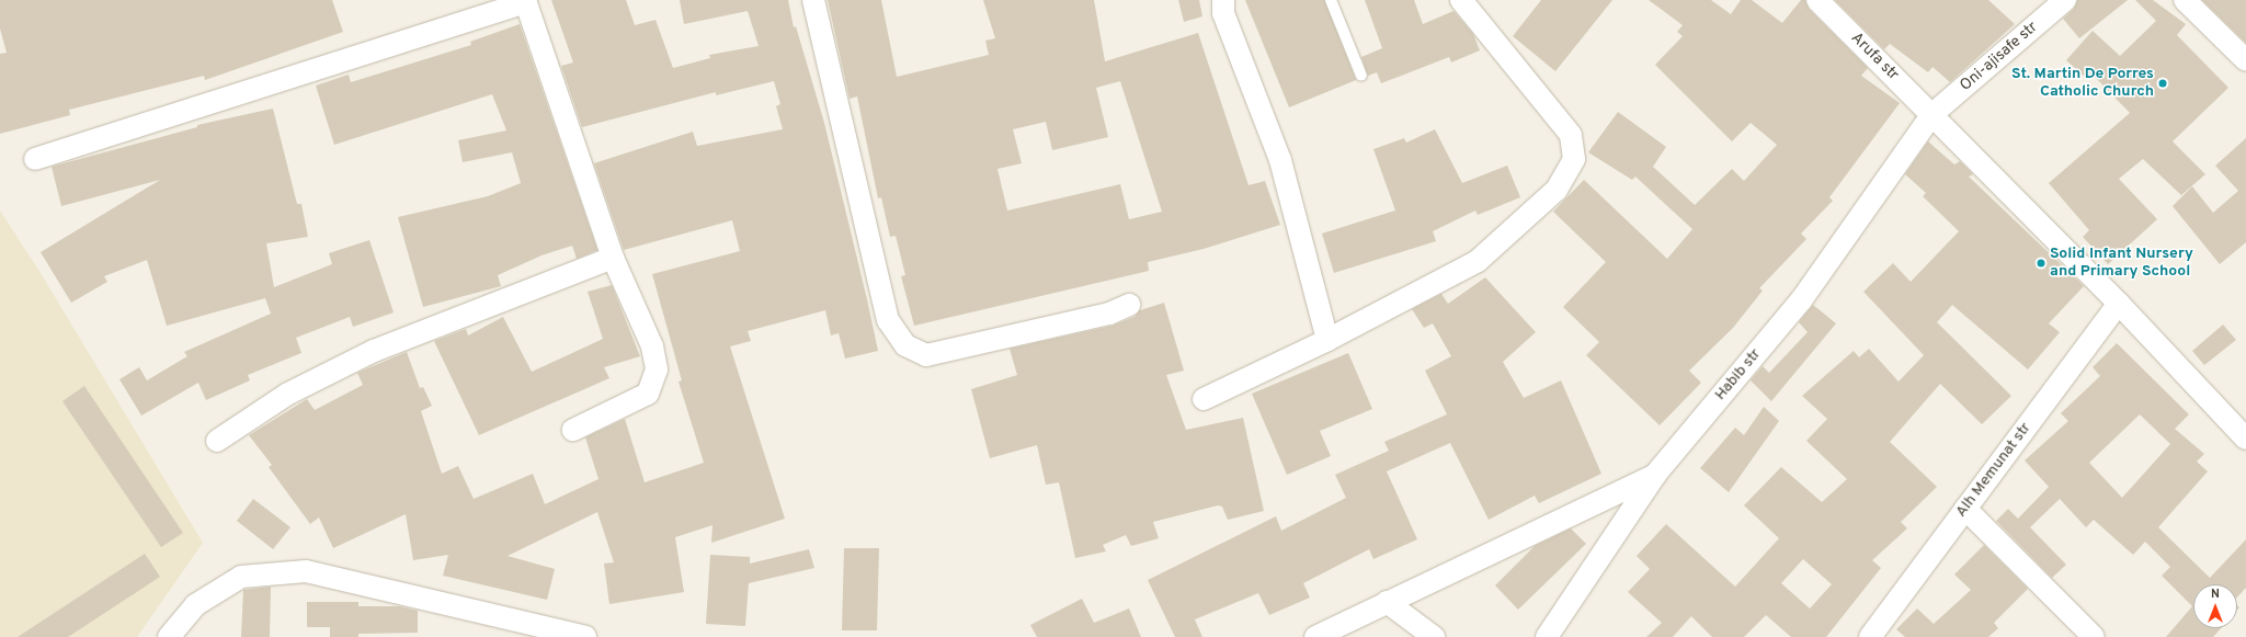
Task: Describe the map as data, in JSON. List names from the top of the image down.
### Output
{
  "streets": {
    "street": [
      "Arufa str",
      "Oni-ajisafe str",
      "Habib str",
      "Alh Memunat str"
    ]
  },
  "crossings": [
    ["Arufa str", "Oni-ajisafe str"],
    ["Arufa str", "Habib str"],
    ["Oni-ajisafe str", "Habib str"]
  ],
  "places": ["St. Martin De Porres Catholic Church", "Solid Infant Nursery and Primary School"],
  "north": "top"
}
